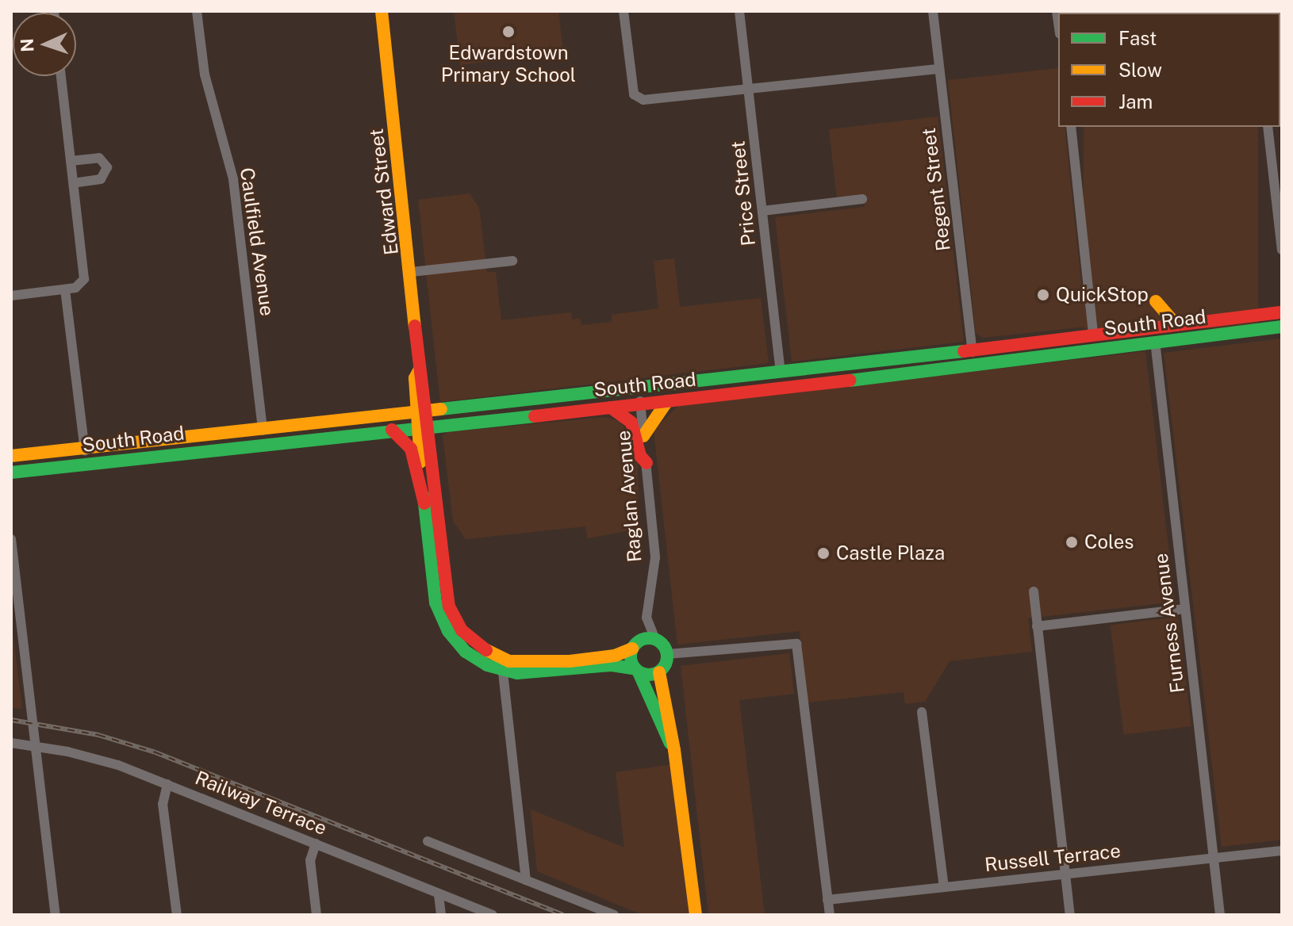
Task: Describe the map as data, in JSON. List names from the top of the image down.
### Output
{
  "streets": {
    "main road": ["Edward Street", "South Road"],
    "street": [
      "Regent Street",
      "Price Street",
      "Caulfield Avenue",
      "Raglan Avenue",
      "Furness Avenue",
      "Railway Terrace",
      "Russell Terrace"
    ]
  },
  "crossings": [
    ["Regent Street", "South Road"],
    ["Edward Street", "South Road"],
    ["Price Street", "South Road"],
    ["Caulfield Avenue", "South Road"],
    ["South Road", "Raglan Avenue"],
    ["South Road", "Furness Avenue"],
    ["Furness Avenue", "Russell Terrace"]
  ],
  "places": [
    "Edwardstown Primary School",
    "QuickStop",
    "Coles",
    "Castle Plaza"
  ],
  "legend": ["Fast", "Slow", "Jam"],
  "north": "left"
}
